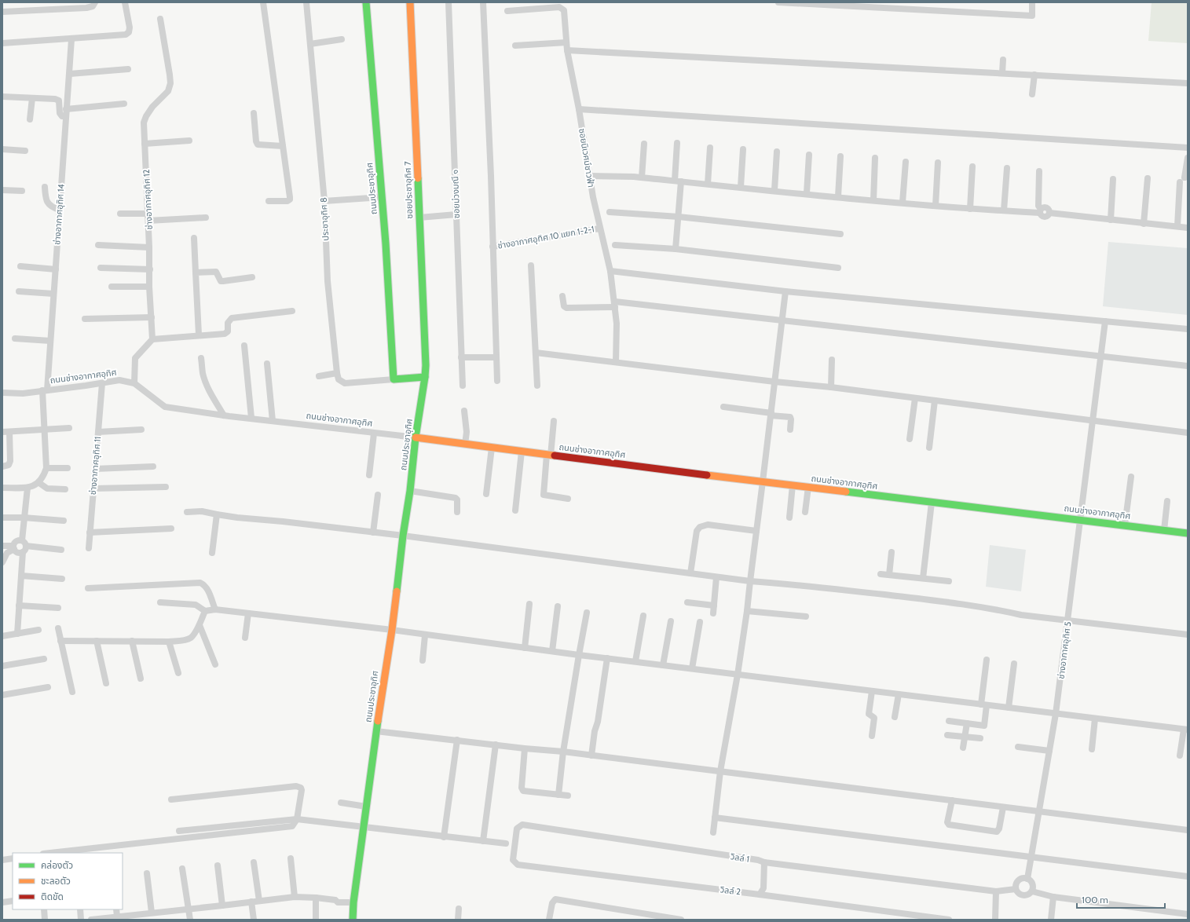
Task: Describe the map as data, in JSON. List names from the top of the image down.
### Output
{
  "streets": {
    "street": [
      "ซอยนิเวศม์ชาวฟ้า",
      "ถนนประชาอุทิศ",
      "ซอยประชาอุทิศ 7",
      "ซอยม่วงมณี ๑",
      "ช่างอากาศอุทิศ 12",
      "ช่างอากาศอุทิศ 14",
      "ประชาอุทิศ 8",
      "ช่างอากาศอุทิศ 10 แยก 1-2-1",
      "ถนนช่างอากาศอุทิศ",
      "ช่างอากาศอุทิศ 11",
      "ช่างอากาศอุทิศ 5",
      "วิลล์ 1",
      "วิลล์ 2"
    ]
  },
  "crossings": [
    ["ซอยนิเวศม์ชาวฟ้า", "ช่างอากาศอุทิศ 10 แยก 1-2-1"],
    ["ถนนประชาอุทิศ", "ซอยประชาอุทิศ 7"],
    ["ถนนประชาอุทิศ", "ถนนช่างอากาศอุทิศ"],
    ["ช่างอากาศอุทิศ 14", "ถนนช่างอากาศอุทิศ"],
    ["ถนนช่างอากาศอุทิศ", "ช่างอากาศอุทิศ 11"],
    ["ถนนช่างอากาศอุทิศ", "ช่างอากาศอุทิศ 5"],
    ["ช่างอากาศอุทิศ 5", "วิลล์ 1"],
    ["วิลล์ 1", "วิลล์ 2"]
  ],
  "legend": ["คล่องตัว", "ชะลอตัว", "ติดขัด"],
  "scale_bar": "100 m"
}
